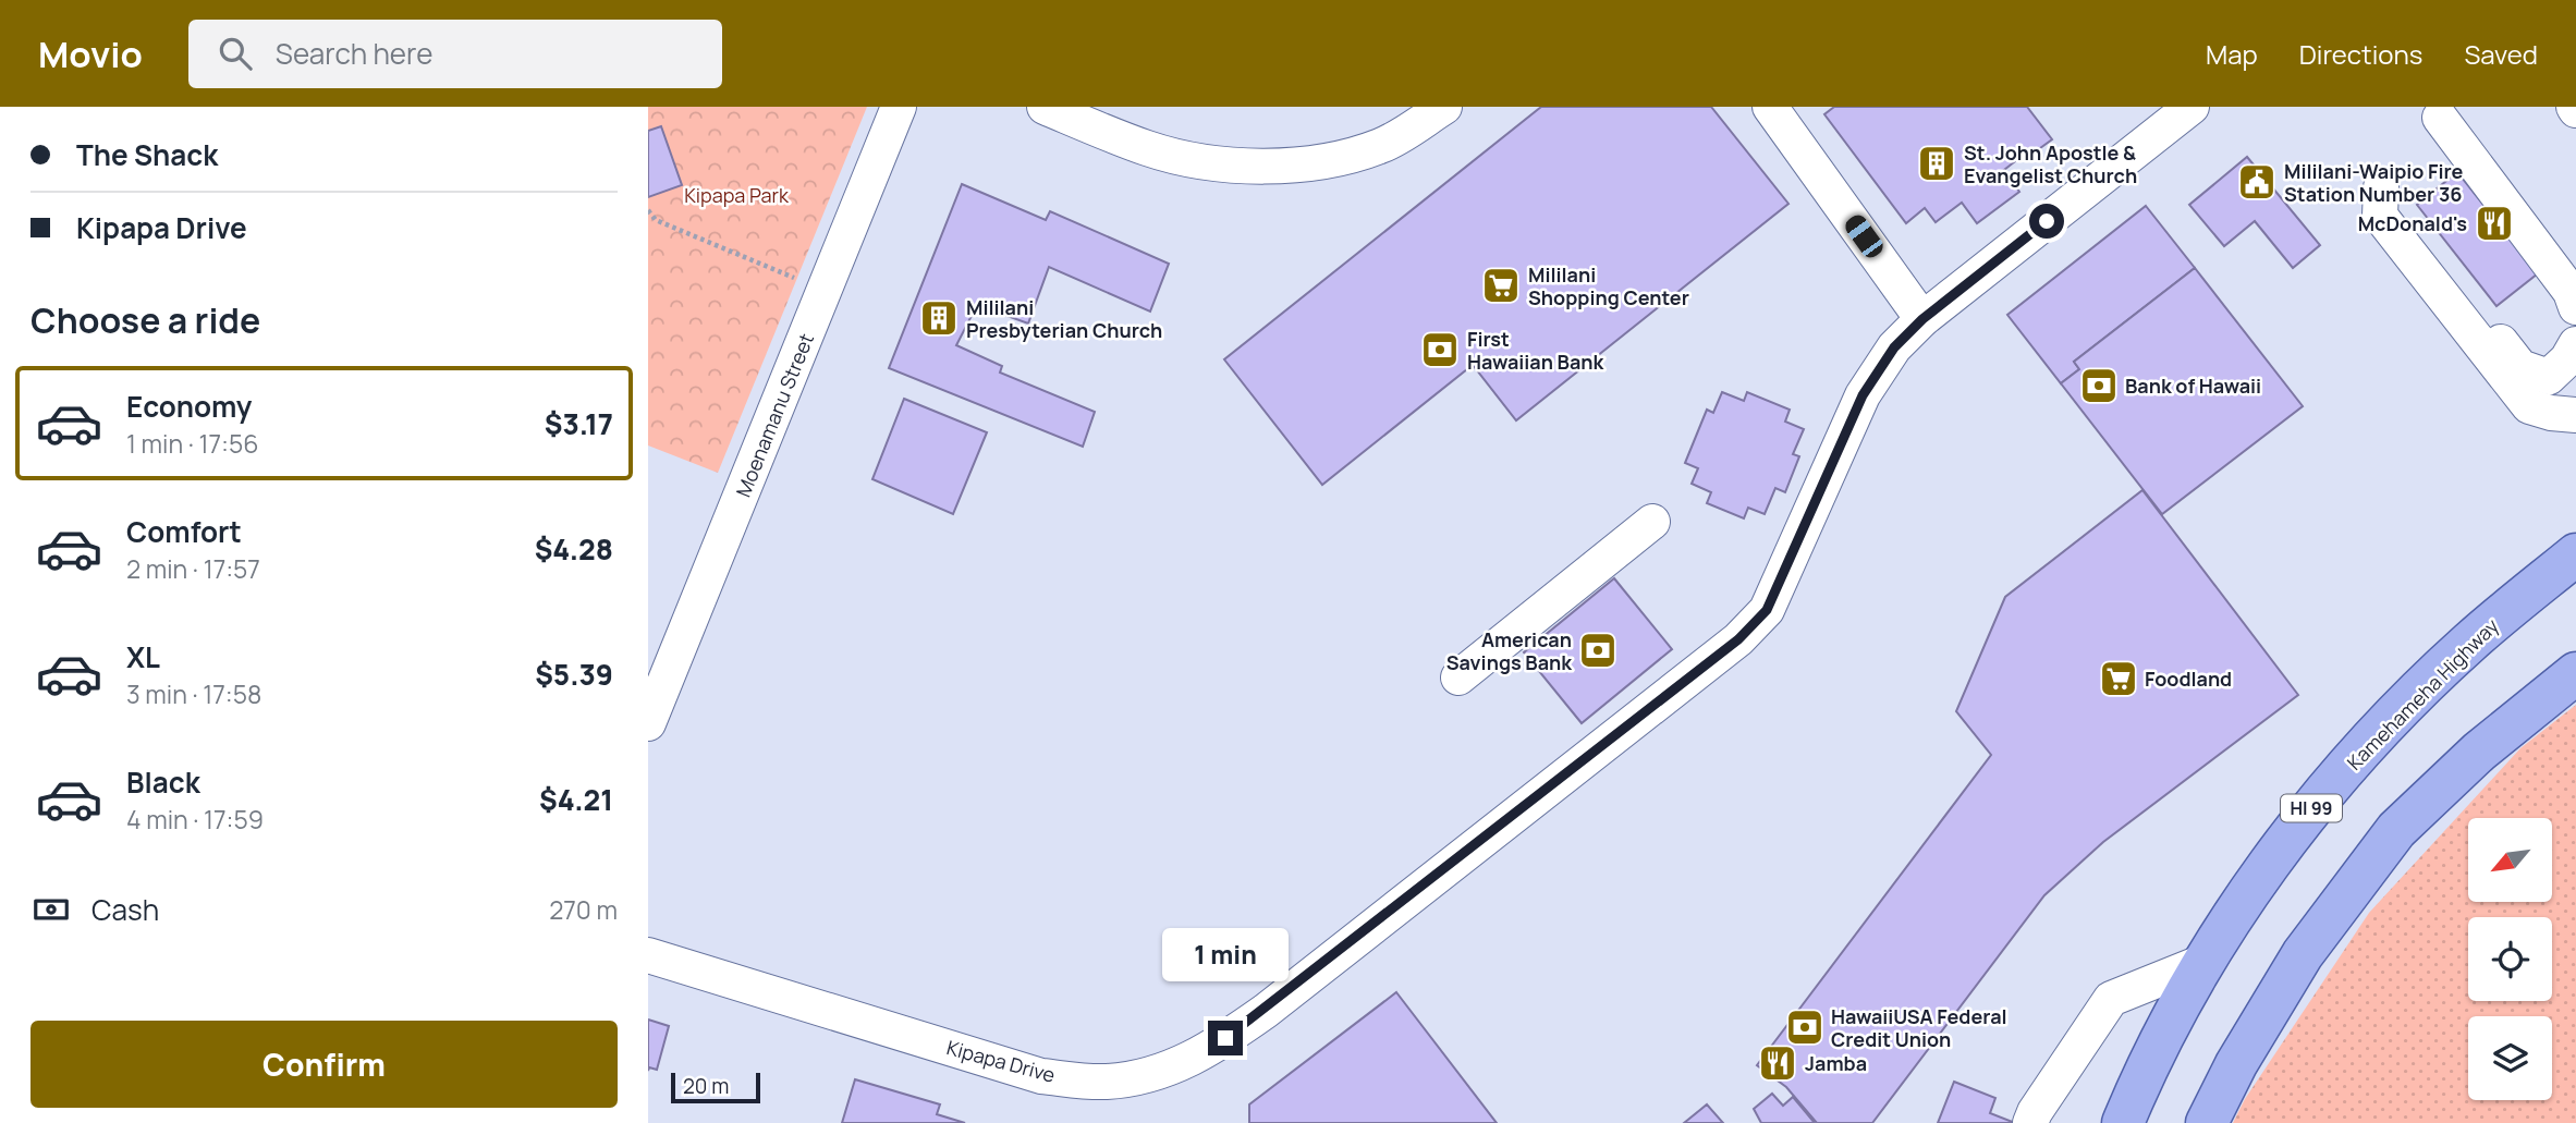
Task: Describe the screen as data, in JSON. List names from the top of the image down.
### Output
{
  "streets": {
    "main road": ["Kamehameha Highway", "HI 99"],
    "street": ["Moenamanu Street", "Kipapa Drive"]
  },
  "parks": ["Kipapa Park"],
  "places": {
    "building": ["St. John Apostle & Evangelist Church", "Mililani Presbyterian Church"],
    "public building": ["Mililani-Waipio Fire Station Number 36"],
    "restaurant": ["McDonald's", "Jamba"],
    "supermarket": ["Mililani Shopping Center", "Foodland"],
    "bank": [
      "First Hawaiian Bank",
      "Bank of Hawaii",
      "American Savings Bank",
      "HawaiiUSA Federal Credit Union"
    ]
  },
  "scale_bar": "20 m",
  "north": "bottom left",
  "page": {
    "header": "Movio",
    "search": "Search here",
    "nav": ["Map", "Directions", "Saved"],
    "banner": ["The Shack", "Kipapa Drive"],
    "heading": "Choose a ride",
    "list": [
      {
        "name": "Economy",
        "note": "1 min · 17:56",
        "value": "$3.17"
      },
      {
        "name": "Comfort",
        "note": "2 min · 17:57",
        "value": "$4.28"
      },
      {
        "name": "XL",
        "note": "3 min · 17:58",
        "value": "$5.39"
      },
      {
        "name": "Black",
        "note": "4 min · 17:59",
        "value": "$4.21"
      }
    ],
    "pay": ["Cash", "270 m"],
    "bubble": "1 min",
    "buttons": "Confirm",
    "scale": "20 m"
  }
}
